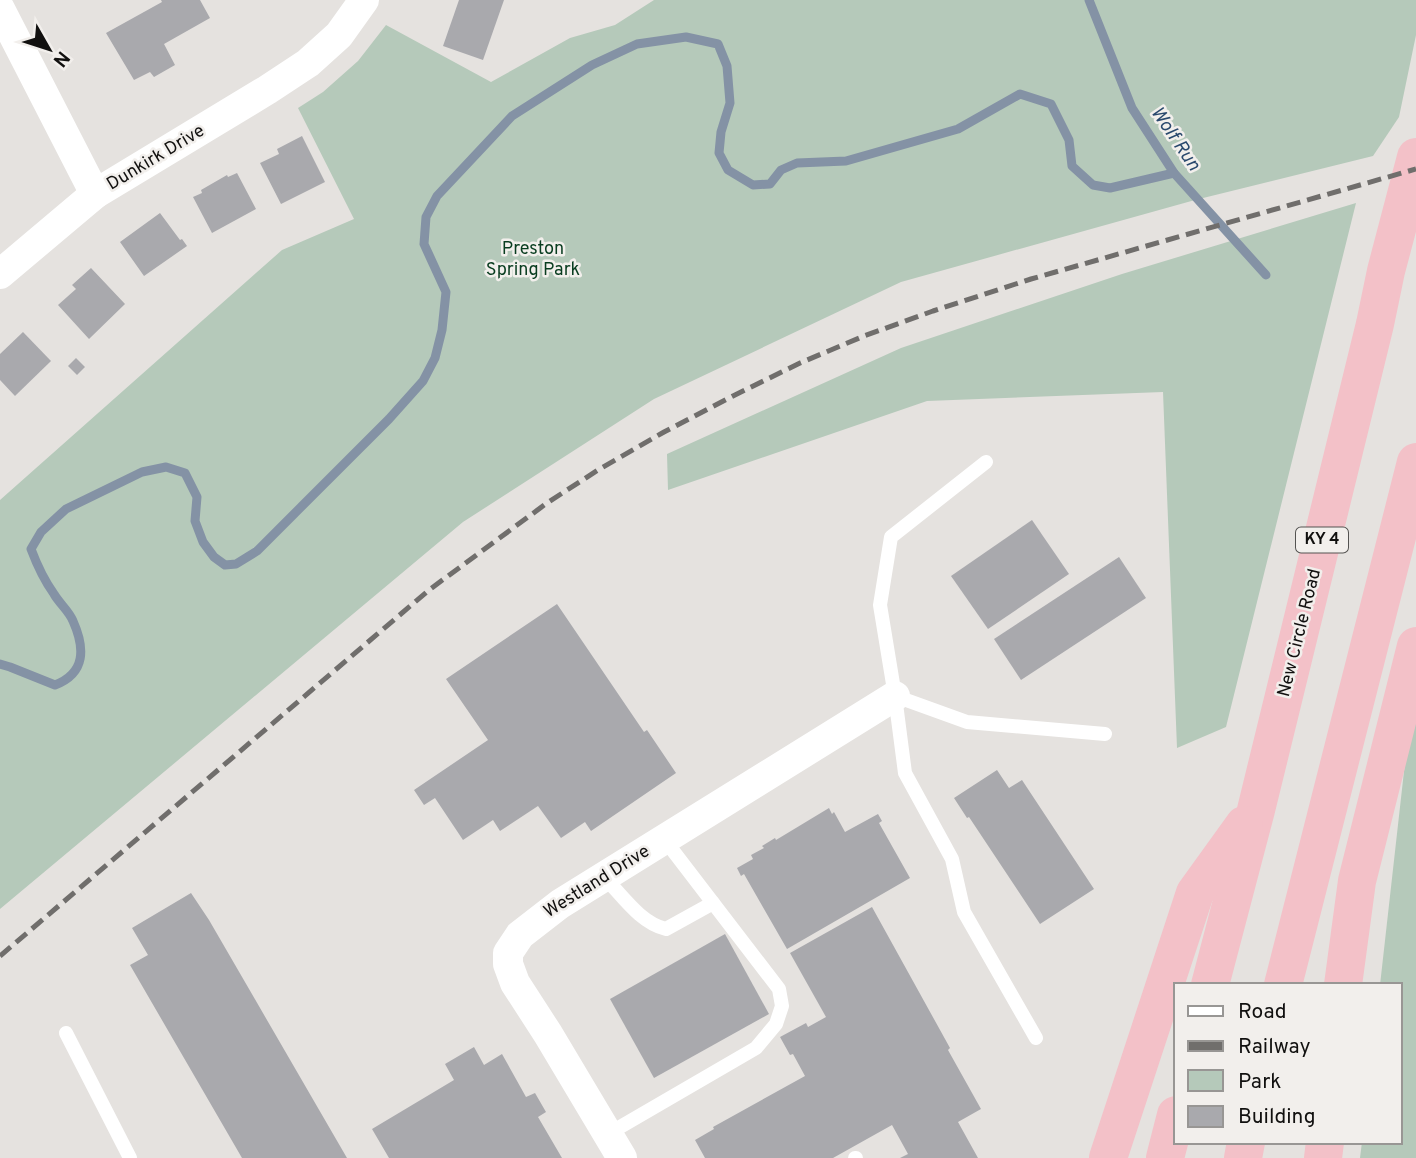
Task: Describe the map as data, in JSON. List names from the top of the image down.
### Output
{
  "streets": {
    "highway": ["KY 4", "New Circle Road"],
    "street": ["Dunkirk Drive", "Westland Drive"]
  },
  "water": ["Wolf Run"],
  "parks": ["Preston Spring Park"],
  "legend": [
    "Road",
    "Railway",
    "Park",
    "Building"
  ],
  "north": "bottom right"
}
